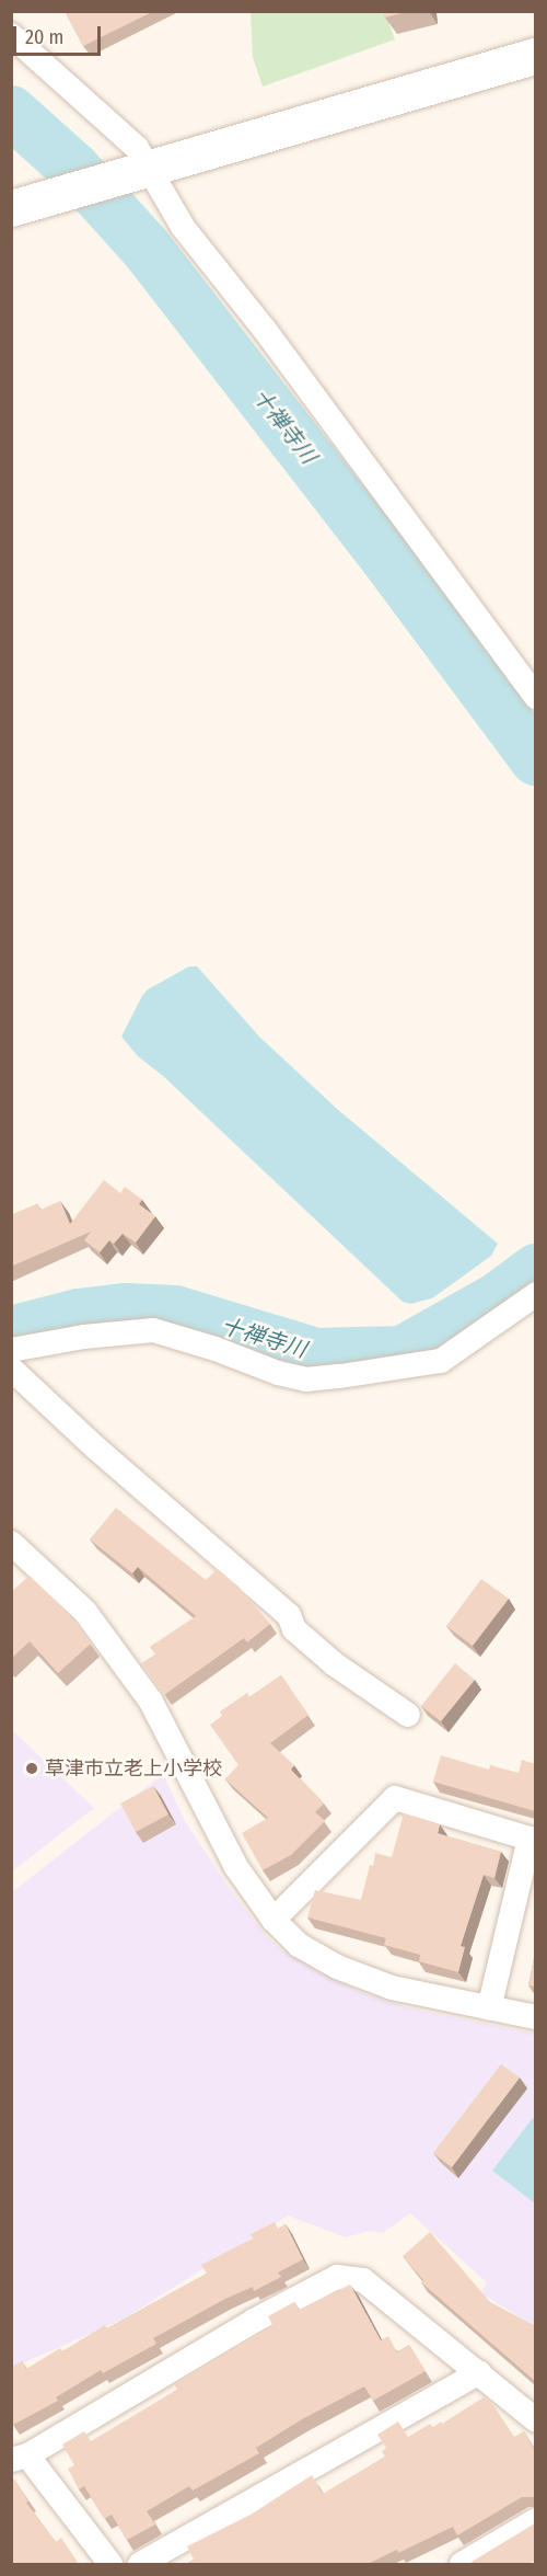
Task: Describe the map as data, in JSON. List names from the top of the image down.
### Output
{
  "water": ["十禅寺川"],
  "places": ["草津市立老上小学校"],
  "scale_bar": "20 m"
}
